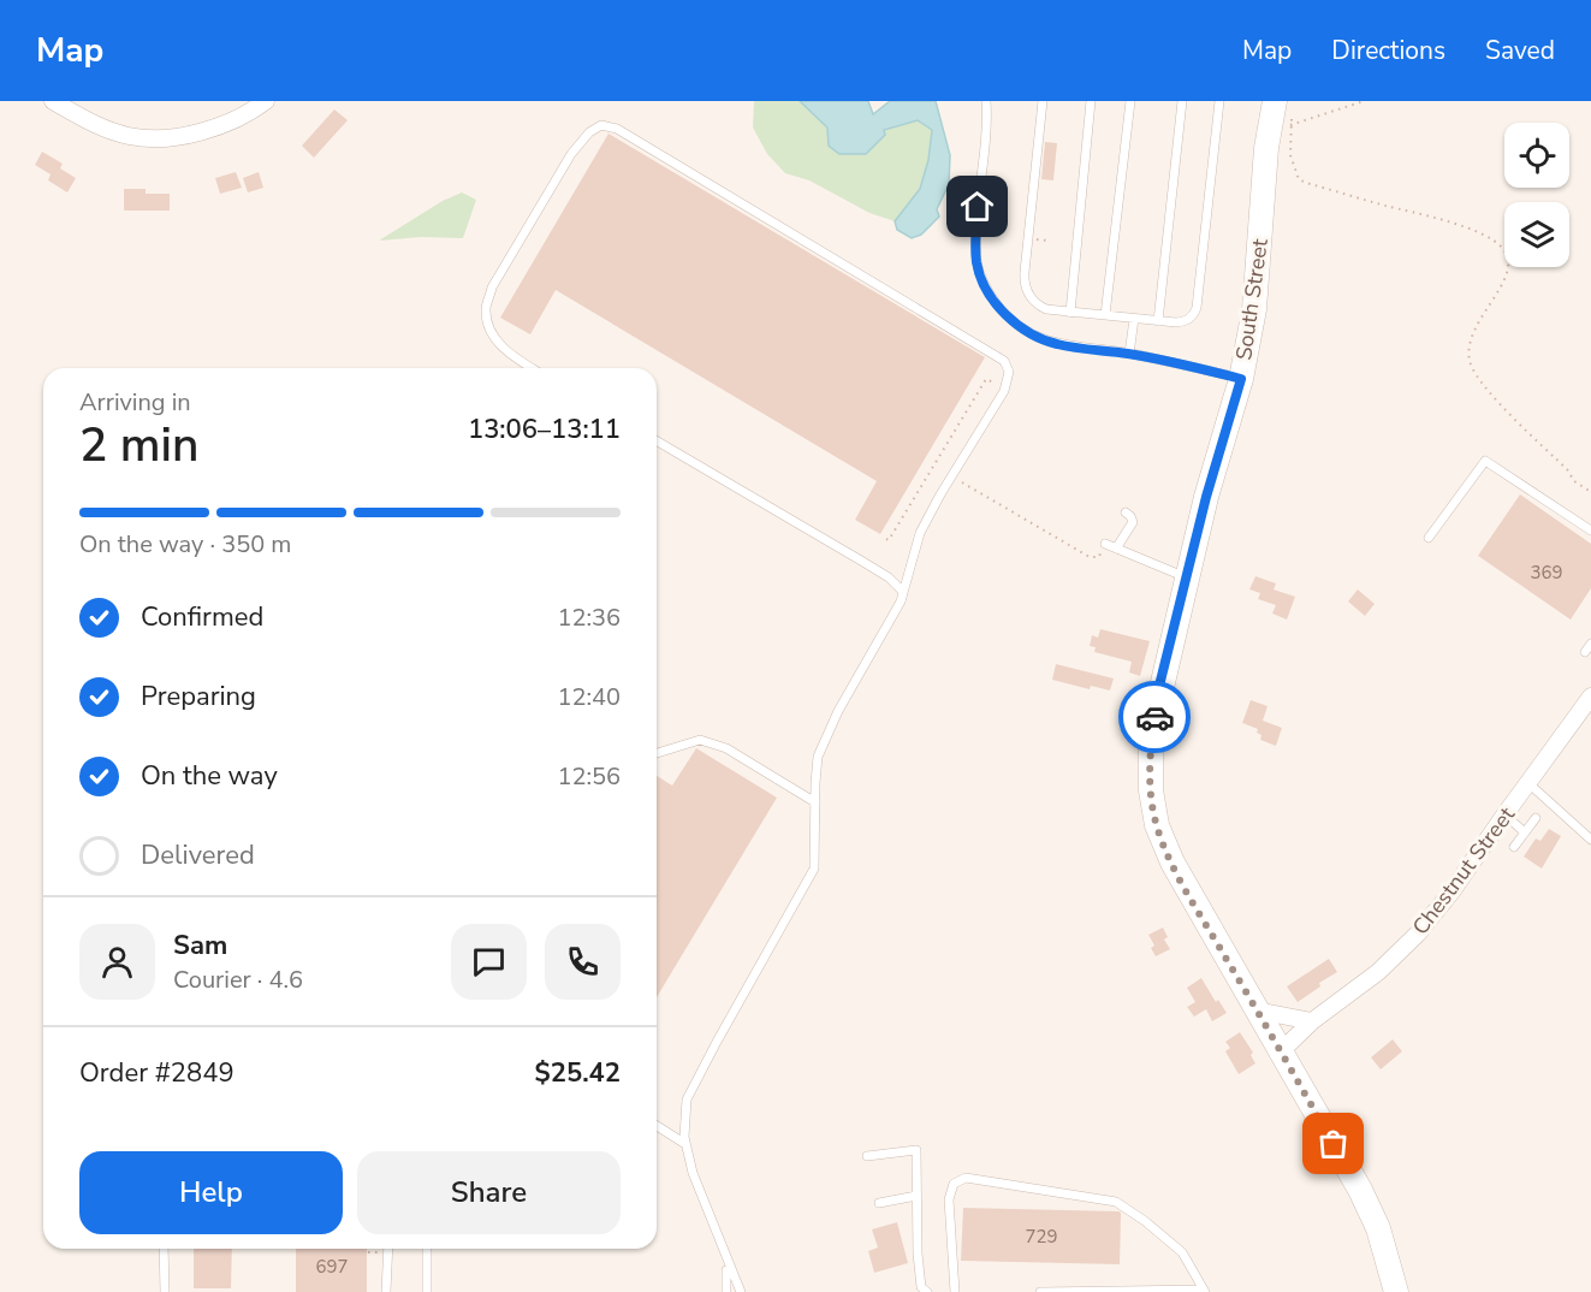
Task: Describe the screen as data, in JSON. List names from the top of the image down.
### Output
{
  "streets": {
    "street": ["South Street", "Chestnut Street"]
  },
  "crossings": [
    ["South Street", "Chestnut Street"]
  ],
  "house_numbers": ["369", "729", "697"],
  "page": {
    "header": "Map",
    "nav": ["Map", "Directions", "Saved"],
    "heading": ["2 min", "Arriving in", "13:06–13:11"],
    "panel": [
      "Sam",
      "Courier · 4.6",
      "Order #2849",
      "$25.42"
    ],
    "bar": "On the way · 350 m",
    "list": [
      ["Confirmed", "12:36"],
      ["Preparing", "12:40"],
      ["On the way", "12:56"],
      "Delivered"
    ],
    "buttons": ["Help", "Share"]
  }
}
